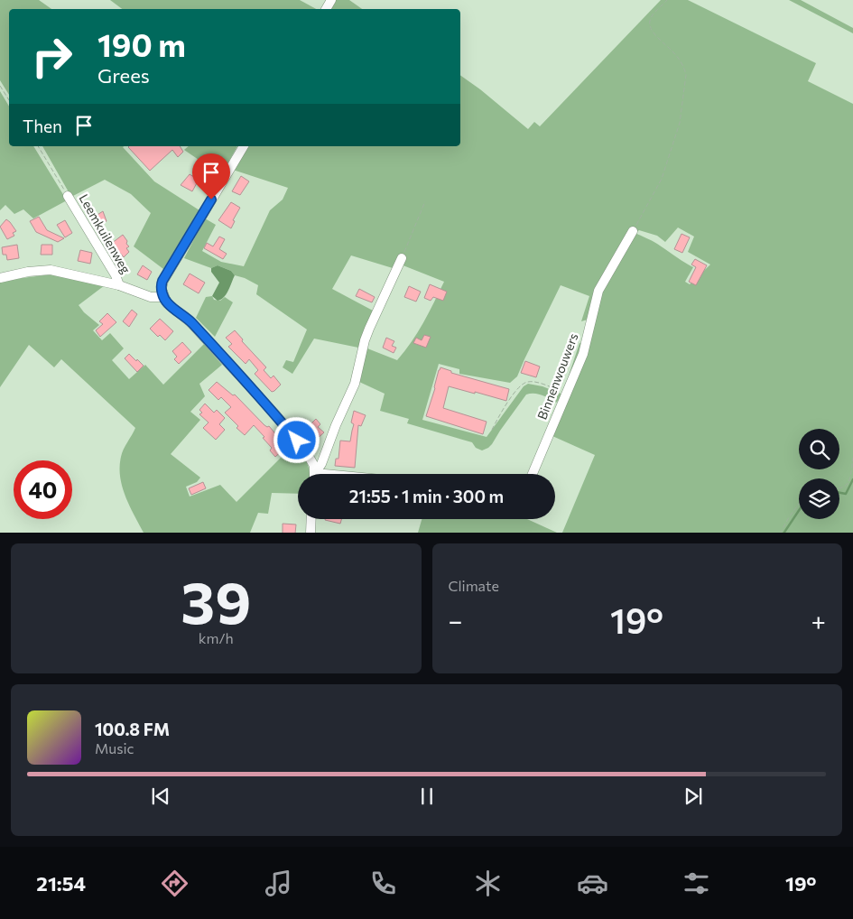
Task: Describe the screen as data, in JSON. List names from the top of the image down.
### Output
{
  "streets": {
    "street": ["Leemkuilenweg", "Binnenwouwers"]
  },
  "page": {
    "turn": ["190 m", "Grees"],
    "then": "Then",
    "limit": "40",
    "trip": "21:55 · 1 min · 300 m",
    "tile": [
      ["39", "km/h"],
      "Climate"
    ],
    "heat": ["−", "19°", "+"],
    "song": ["100.8 FM", "Music"],
    "tabs": ["21:54", "19°"]
  }
}
